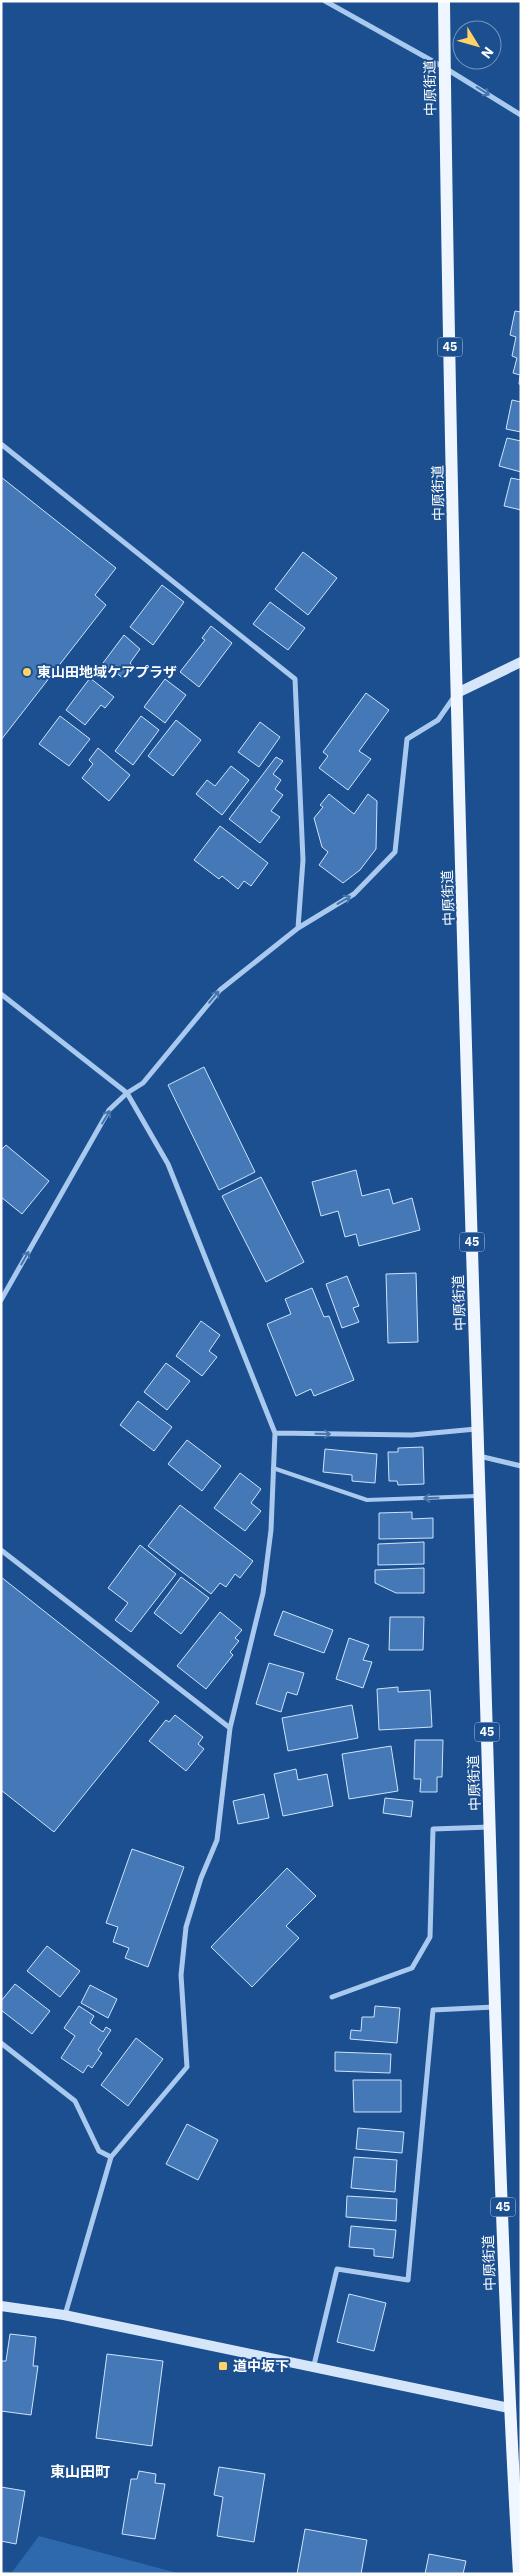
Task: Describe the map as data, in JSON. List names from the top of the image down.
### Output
{
  "streets": {
    "main road": ["中原街道", "45"]
  },
  "districts": ["東山田町"],
  "places": {
    "other": ["東山田地域ケアプラザ"],
    "transit": ["道中坂下"]
  },
  "north": "bottom right"
}
